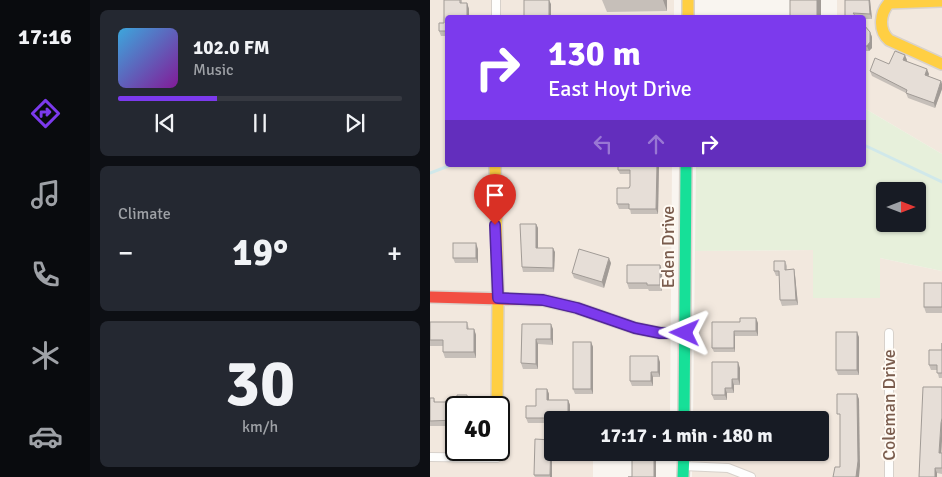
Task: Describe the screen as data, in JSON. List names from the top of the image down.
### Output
{
  "streets": {
    "street": ["Eden Drive", "Coleman Drive"]
  },
  "north": "right",
  "page": {
    "tabs": "17:16",
    "turn": ["130 m", "East Hoyt Drive"],
    "song": ["102.0 FM", "Music"],
    "tile": [
      "Climate",
      ["30", "km/h"]
    ],
    "heat": ["−", "19°", "+"],
    "limit": "40",
    "trip": "17:17 · 1 min · 180 m"
  }
}
